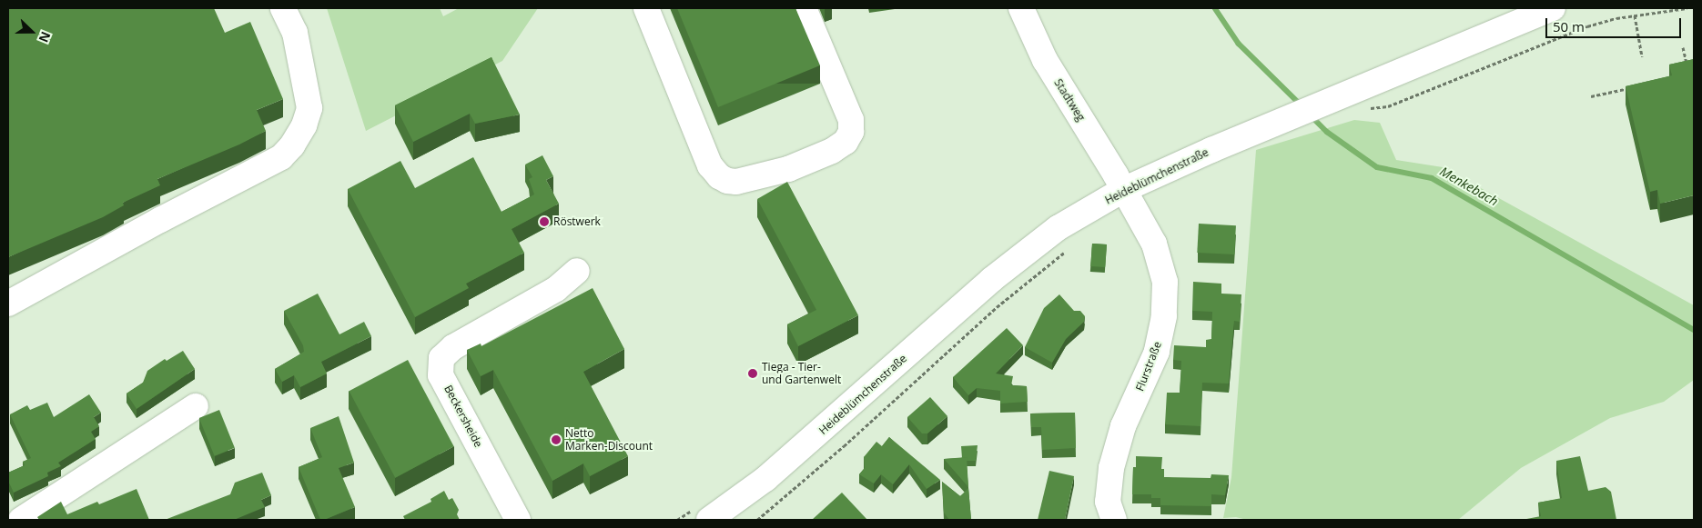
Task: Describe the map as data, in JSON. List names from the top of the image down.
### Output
{
  "streets": {
    "street": [
      "Stadtweg",
      "Heideblümchenstraße",
      "Flurstraße",
      "Beckersheide"
    ]
  },
  "crossings": [
    ["Stadtweg", "Heideblümchenstraße"],
    ["Stadtweg", "Flurstraße"],
    ["Heideblümchenstraße", "Flurstraße"]
  ],
  "water": ["Menkebach"],
  "places": ["Röstwerk", "Tiega - Tier- und Gartenwelt", "Netto Marken-Discount"],
  "scale_bar": "50 m",
  "north": "right"
}
